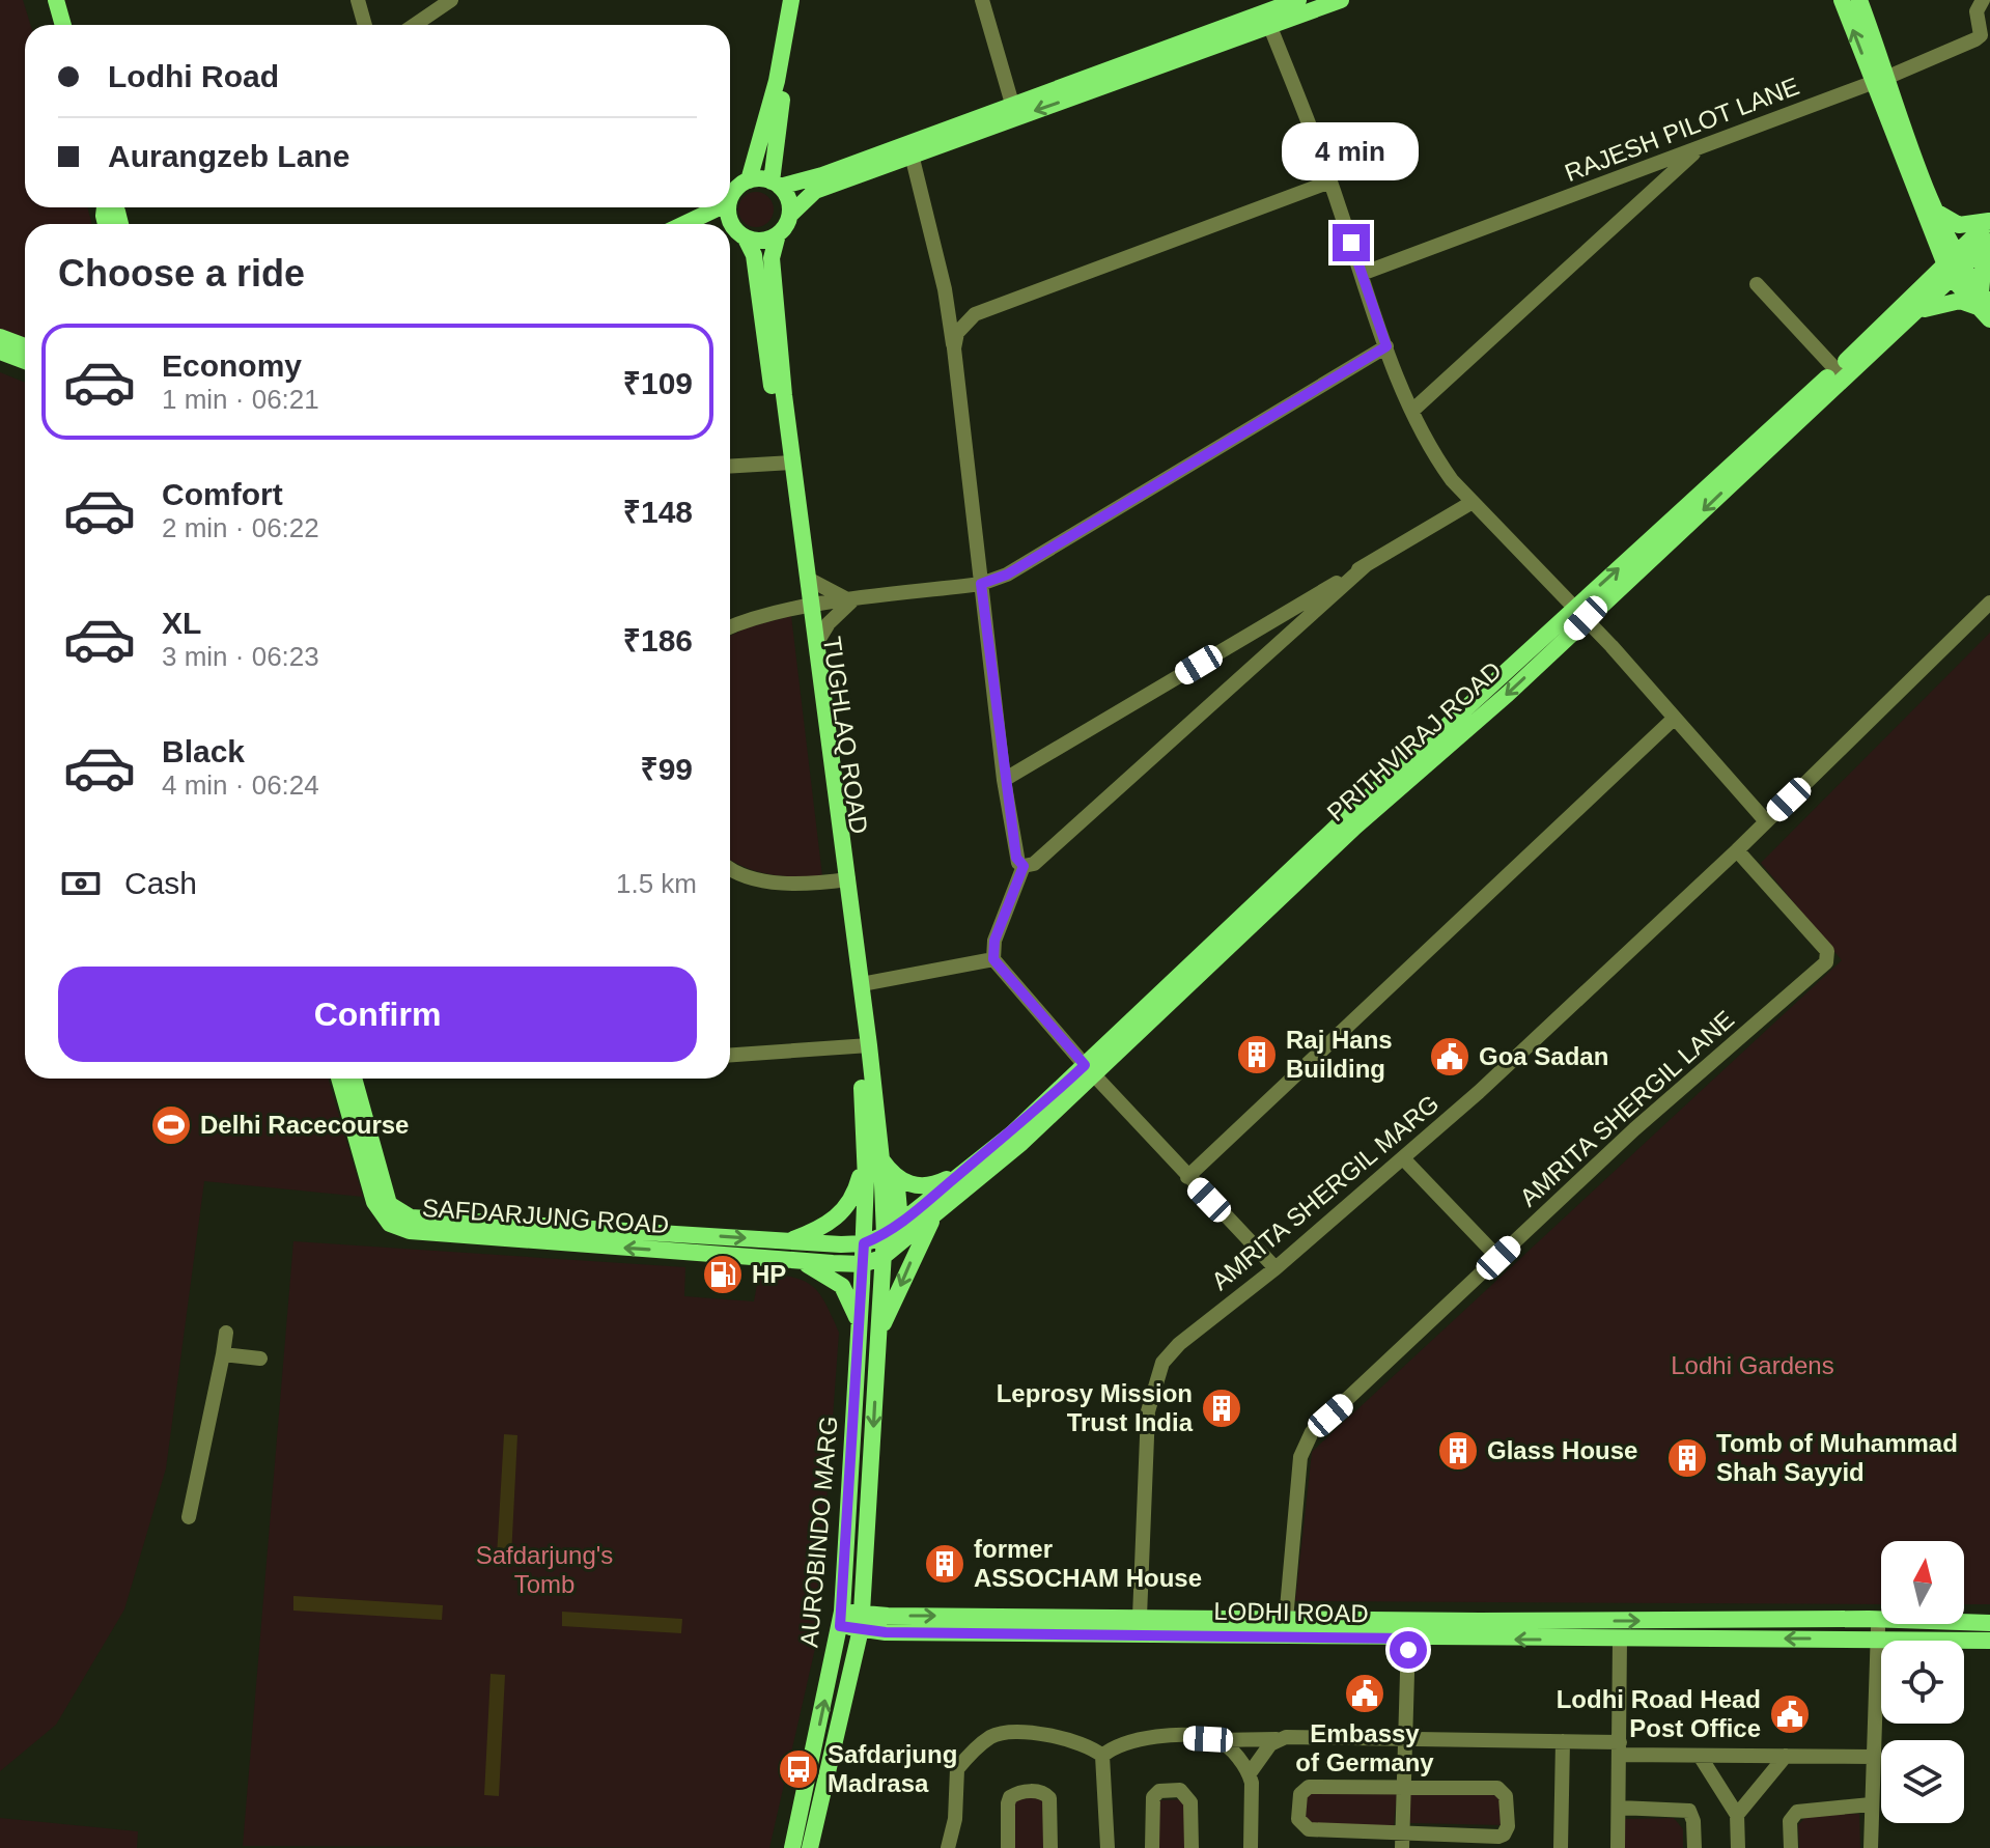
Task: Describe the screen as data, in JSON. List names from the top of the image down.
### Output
{
  "streets": {
    "main road": [
      "TUGHLAQ ROAD",
      "PRITHVIRAJ ROAD",
      "SAFDARJUNG ROAD",
      "AUROBINDO MARG",
      "LODHI ROAD"
    ],
    "street": ["RAJESH PILOT LANE", "AMRITA SHERGIL LANE", "AMRITA SHERGIL MARG"]
  },
  "crossings": [
    ["TUGHLAQ ROAD", "PRITHVIRAJ ROAD"],
    ["TUGHLAQ ROAD", "SAFDARJUNG ROAD"],
    ["TUGHLAQ ROAD", "AUROBINDO MARG"],
    ["PRITHVIRAJ ROAD", "SAFDARJUNG ROAD"],
    ["PRITHVIRAJ ROAD", "AUROBINDO MARG"],
    ["AMRITA SHERGIL LANE", "AMRITA SHERGIL MARG"],
    ["AMRITA SHERGIL LANE", "LODHI ROAD"],
    ["AMRITA SHERGIL MARG", "LODHI ROAD"],
    ["SAFDARJUNG ROAD", "AUROBINDO MARG"],
    ["AUROBINDO MARG", "LODHI ROAD"]
  ],
  "parks": ["Lodhi Gardens", "Safdarjung's Tomb"],
  "places": {
    "building": [
      "Raj Hans Building",
      "Leprosy Mission Trust India",
      "Glass House",
      "Tomb of Muhammad Shah Sayyid",
      "former ASSOCHAM House"
    ],
    "public building": ["Goa Sadan", "Embassy of Germany", "Lodhi Road Head Post Office"],
    "sports": ["Delhi Racecourse"],
    "fuel station": ["HP"],
    "bus stop": ["Safdarjung Madrasa"]
  },
  "north": "top",
  "page": {
    "banner": ["Lodhi Road", "Aurangzeb Lane"],
    "bubble": "4 min",
    "heading": "Choose a ride",
    "list": [
      {
        "name": "Economy",
        "note": "1 min · 06:21",
        "value": "₹109"
      },
      {
        "name": "Comfort",
        "note": "2 min · 06:22",
        "value": "₹148"
      },
      {
        "name": "XL",
        "note": "3 min · 06:23",
        "value": "₹186"
      },
      {
        "name": "Black",
        "note": "4 min · 06:24",
        "value": "₹99"
      }
    ],
    "pay": ["Cash", "1.5 km"],
    "buttons": "Confirm"
  }
}
